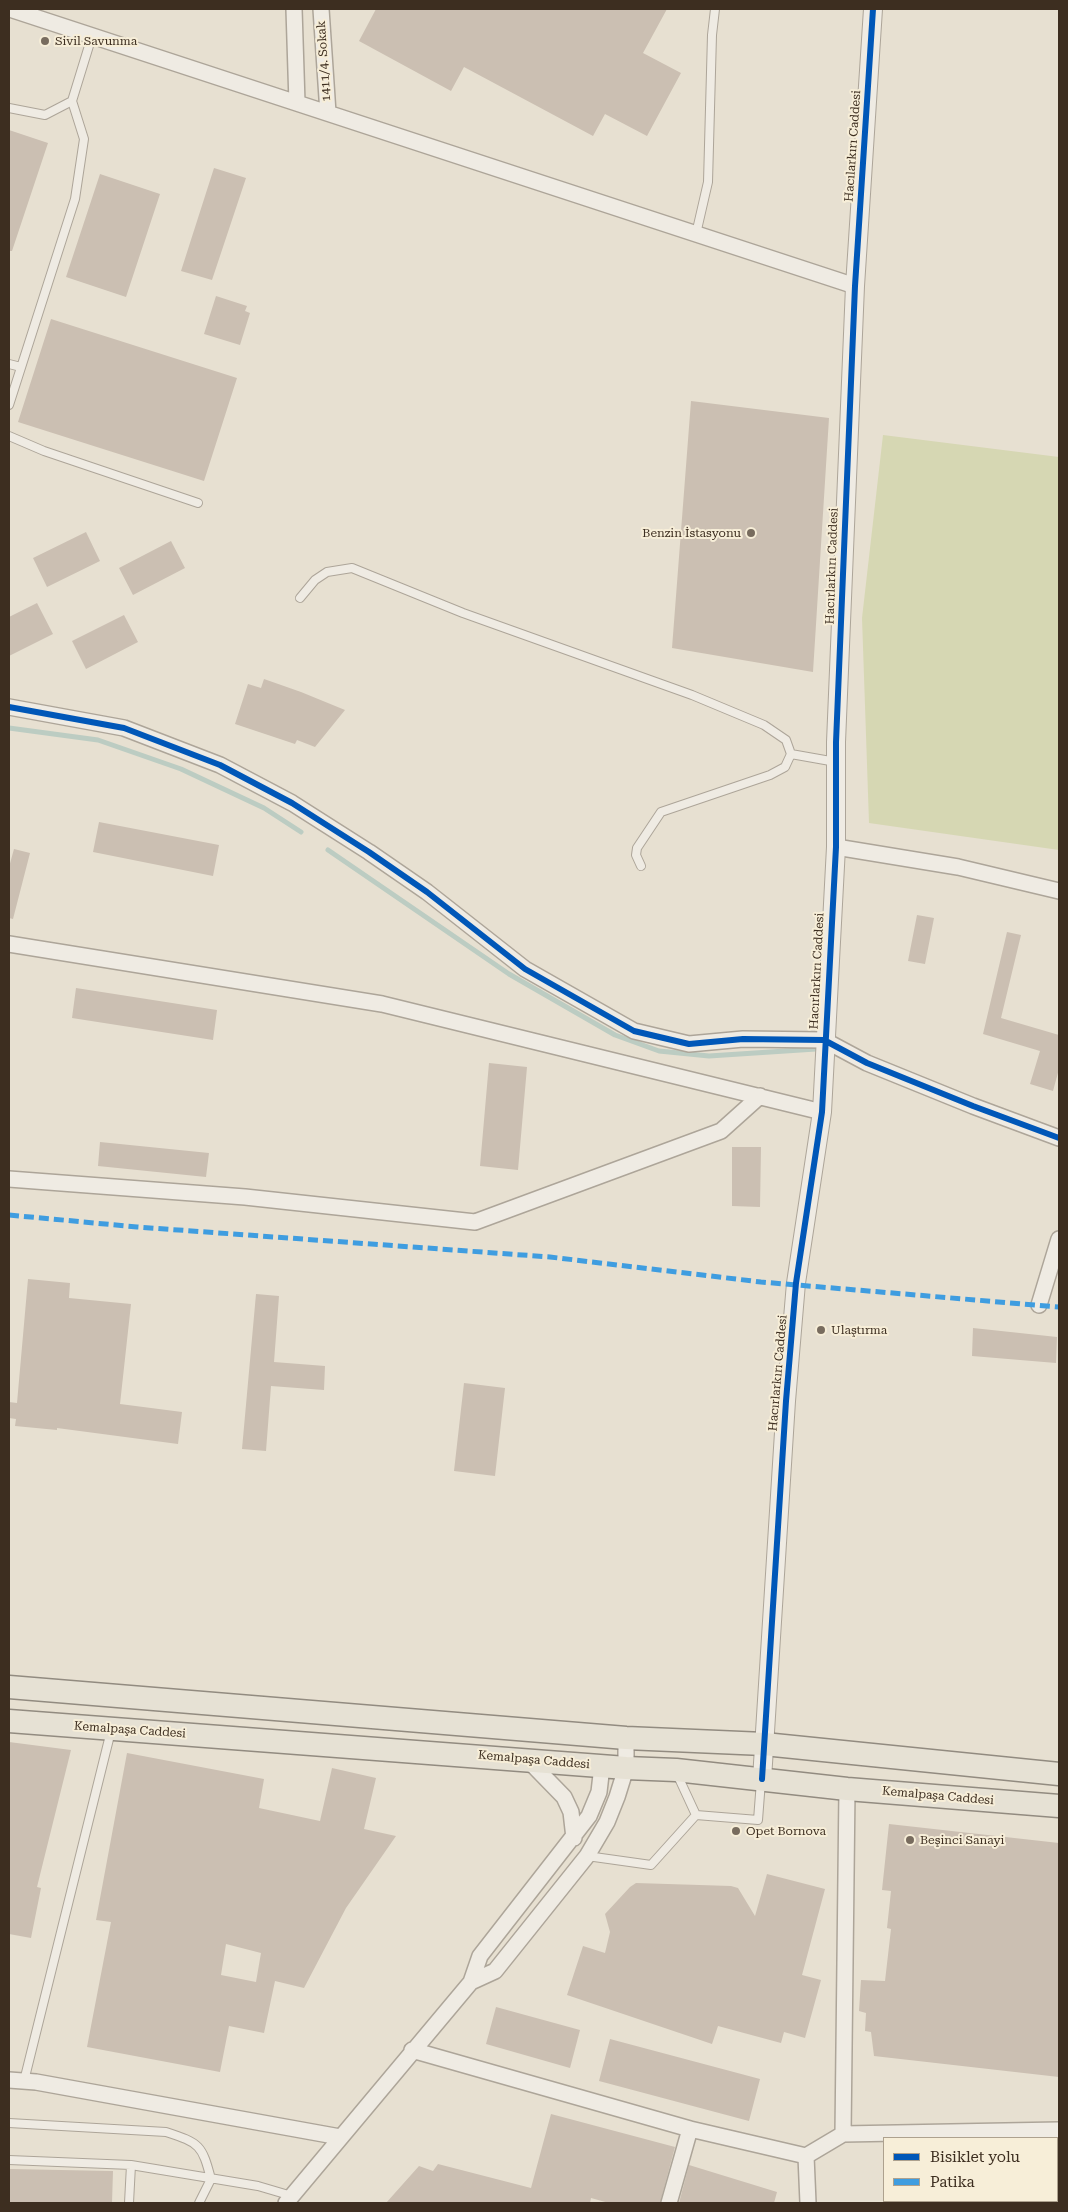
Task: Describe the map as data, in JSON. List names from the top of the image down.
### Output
{
  "streets": {
    "main road": ["Kemalpaşa Caddesi"],
    "street": ["1411/4. Sokak", "Hacılarkırı Caddesi", "Hacırlarkırı Caddesi"]
  },
  "crossings": [
    ["Hacılarkırı Caddesi", "Hacırlarkırı Caddesi"],
    ["Hacırlarkırı Caddesi", "Kemalpaşa Caddesi"]
  ],
  "places": [
    "Sivil Savunma",
    "Benzin İstasyonu",
    "Ulaştırma",
    "Opet Bornova",
    "Beşinci Sanayi"
  ],
  "legend": ["Bisiklet yolu", "Patika"]
}
